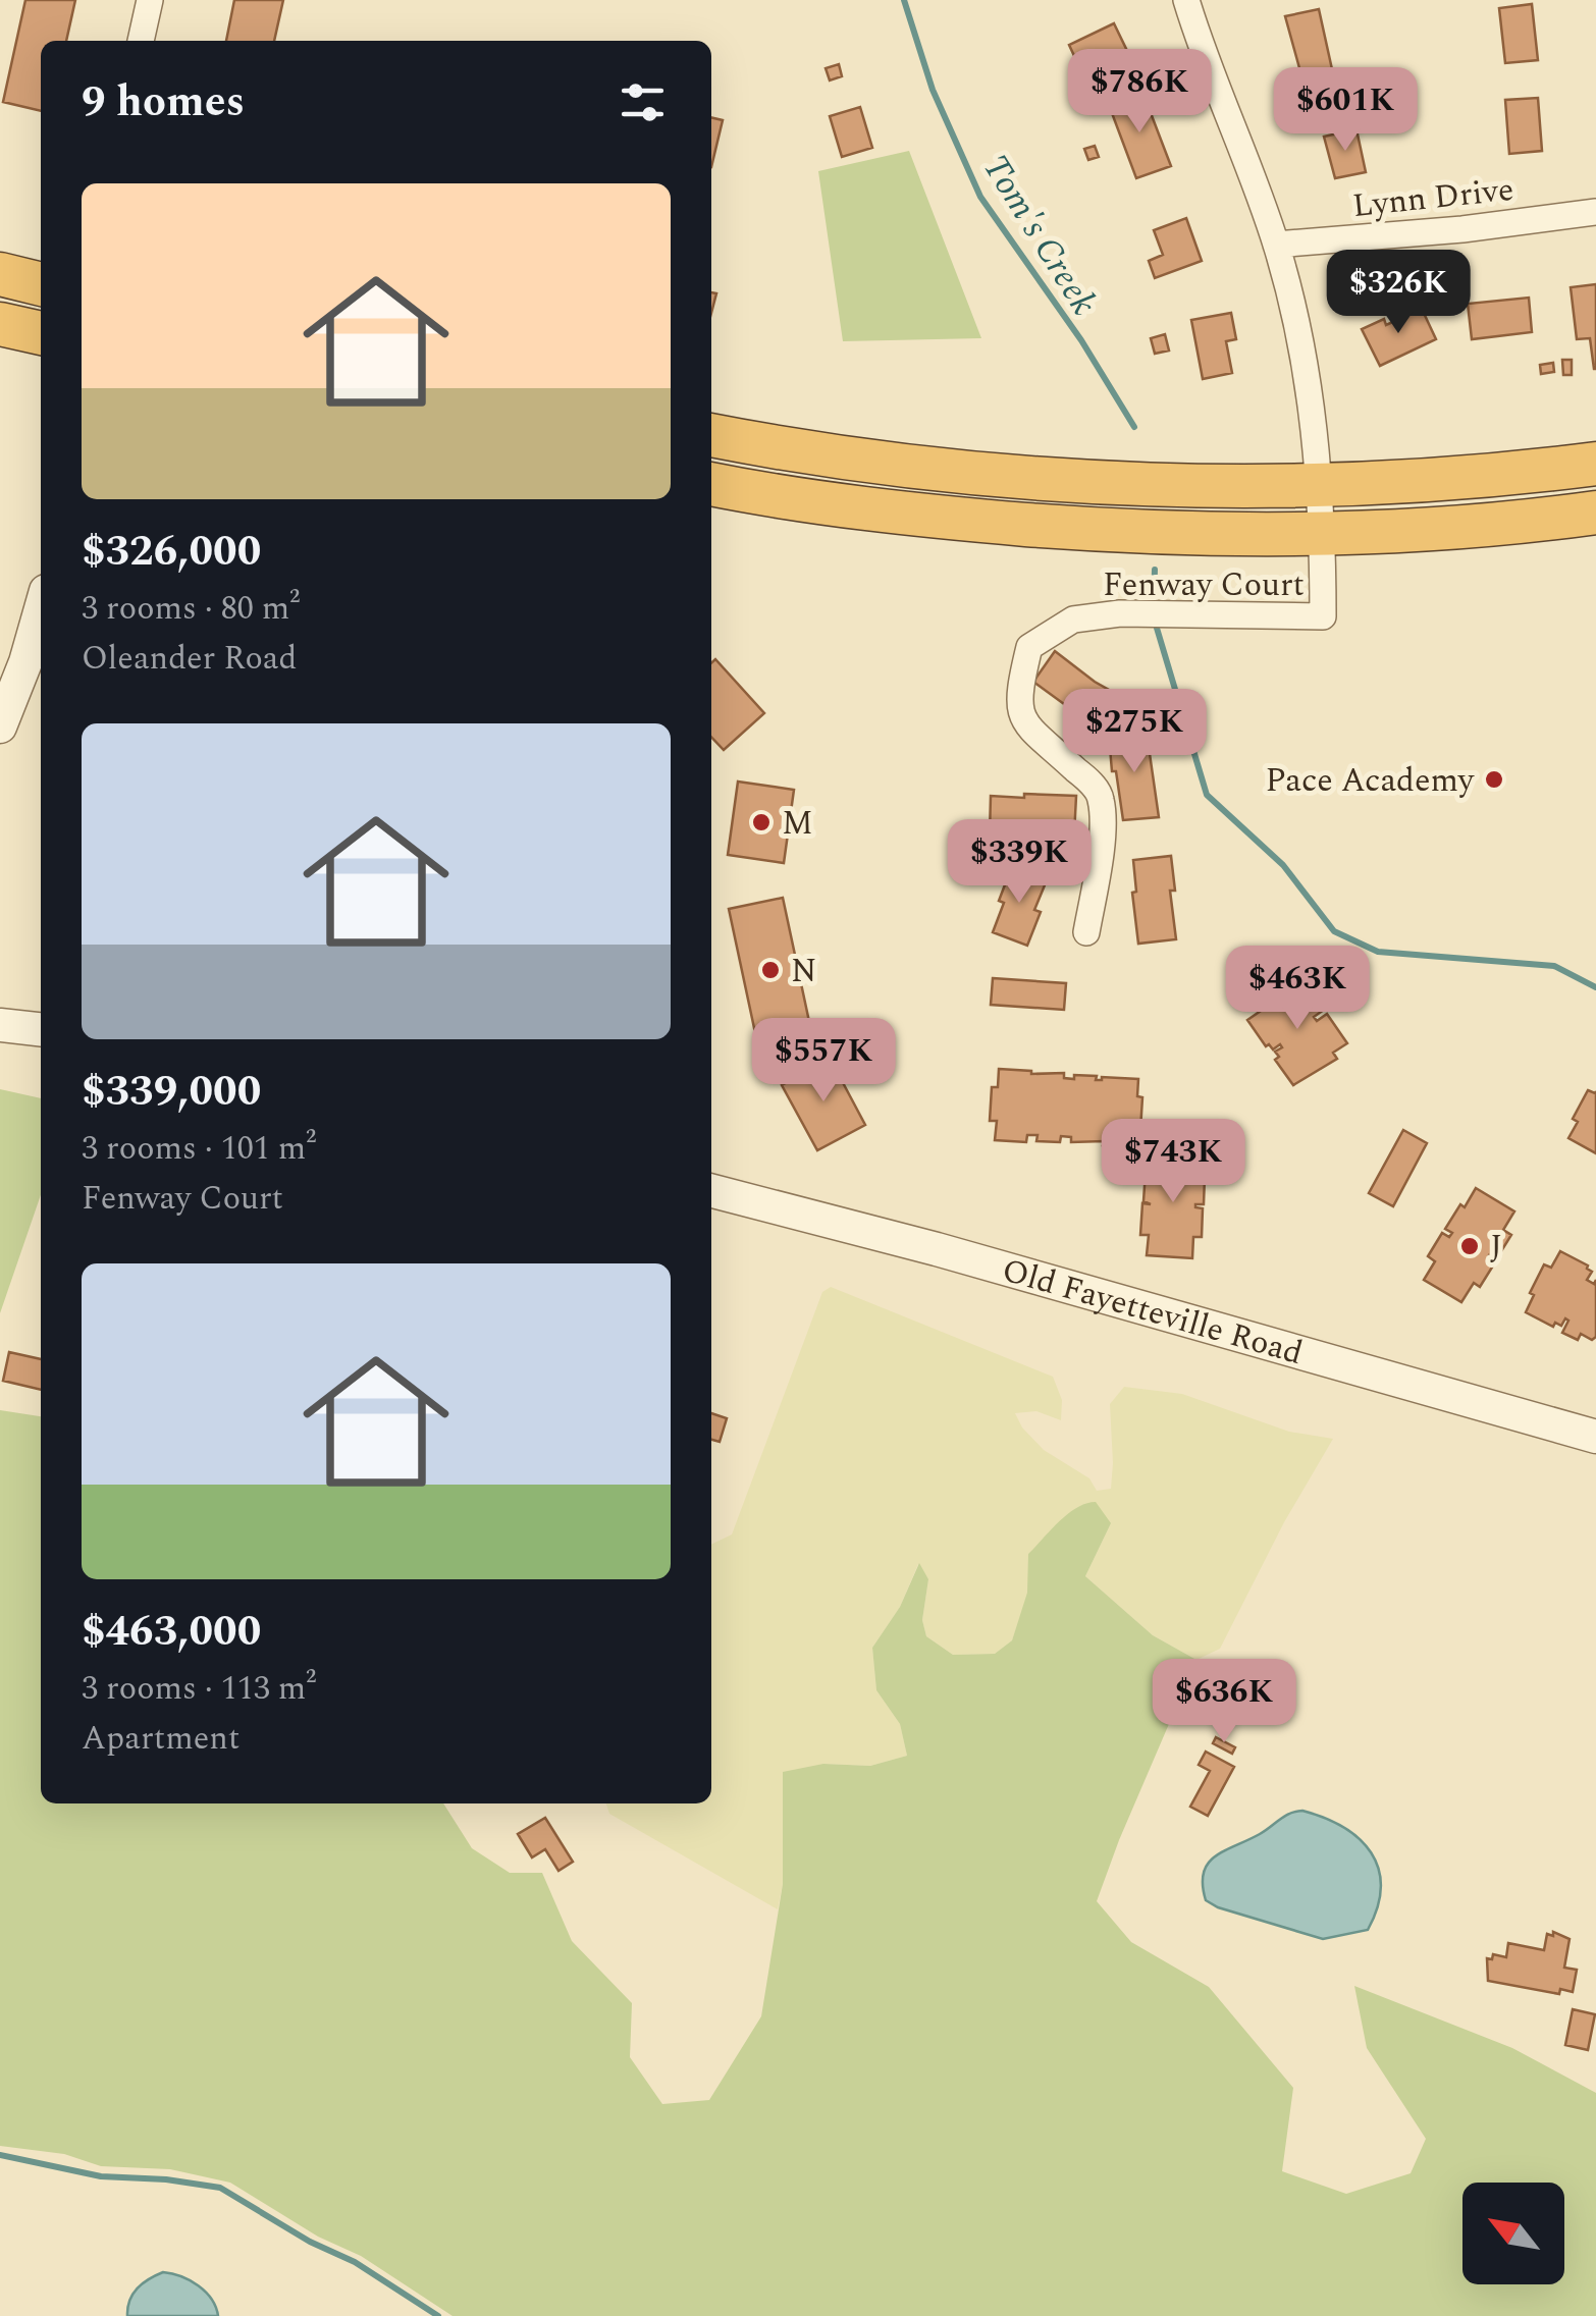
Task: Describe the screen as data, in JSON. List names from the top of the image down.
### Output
{
  "streets": {
    "street": ["Lynn Drive", "Fenway Court", "Old Fayetteville Road"]
  },
  "water": ["Tom's Creek"],
  "places": [
    "Pace Academy",
    "M",
    "N",
    "J"
  ],
  "north": "top left",
  "page": {
    "heading": "9 homes",
    "price": [
      "$786K",
      "$601K",
      "$326K",
      "$275K",
      "$339K",
      "$463K",
      "$557K",
      "$743K",
      "$636K"
    ],
    "list": [
      {
        "name": "$326,000",
        "note": "3 rooms · 80 m² · Oleander Road"
      },
      {
        "name": "$339,000",
        "note": "3 rooms · 101 m² · Fenway Court"
      },
      {
        "name": "$463,000",
        "note": "3 rooms · 113 m² · Apartment"
      }
    ]
  }
}
